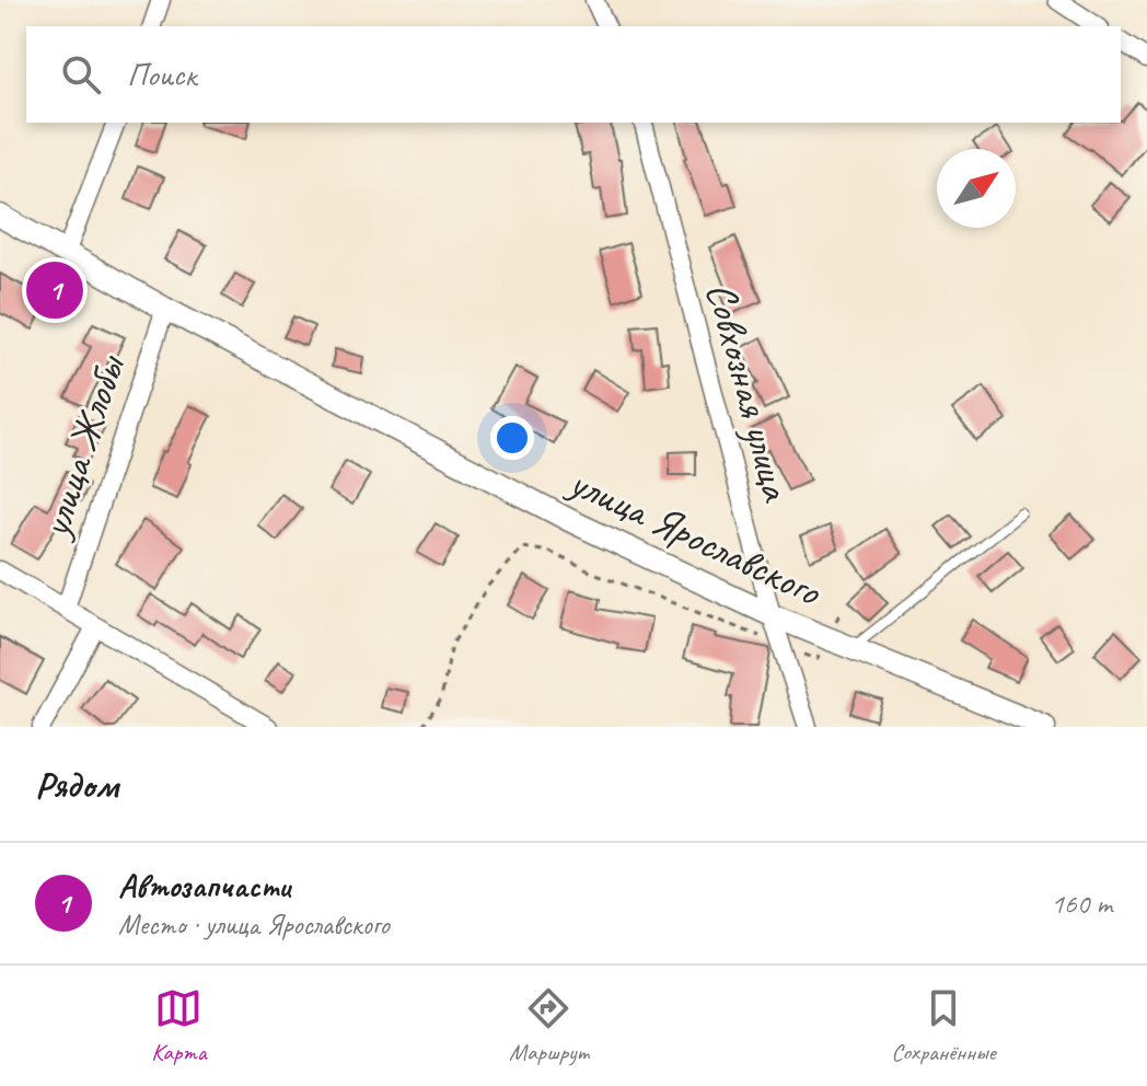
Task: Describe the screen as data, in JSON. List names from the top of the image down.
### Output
{
  "streets": {
    "street": ["Совхозная улица", "улица Жлобы", "улица Ярославского"]
  },
  "crossings": [
    ["Совхозная улица", "улица Ярославского"],
    ["улица Жлобы", "улица Ярославского"]
  ],
  "north": "top right",
  "page": {
    "search": "Поиск",
    "pins": "1",
    "heading": "Рядом",
    "list": [
      {
        "mark": "1",
        "name": "Автозапчасти",
        "note": "Место · улица Ярославского",
        "value": "160 m"
      }
    ],
    "nav": ["Карта", "Маршрут", "Сохранённые"]
  }
}
